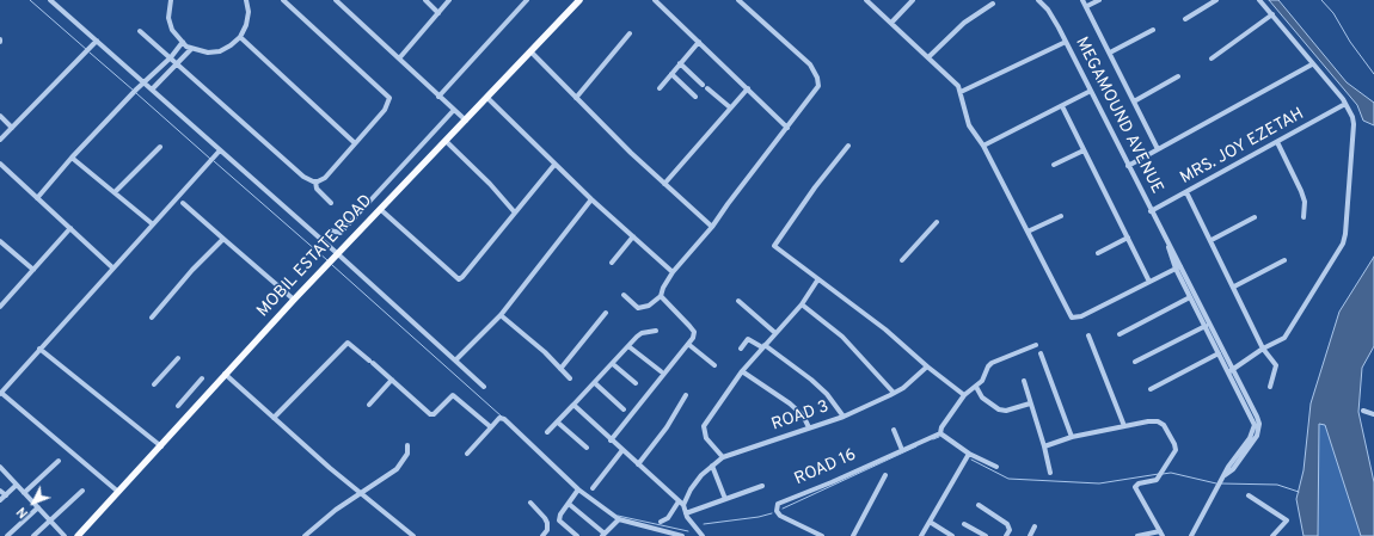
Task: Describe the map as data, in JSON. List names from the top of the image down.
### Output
{
  "streets": {
    "main road": ["MOBIL ESTATE ROAD"],
    "street": [
      "MEGAMOUND AVENUE",
      "MRS. JOY EZETAH",
      "ROAD 3",
      "ROAD 16"
    ]
  },
  "crossings": [
    ["MEGAMOUND AVENUE", "MRS. JOY EZETAH"]
  ],
  "north": "bottom left"
}
